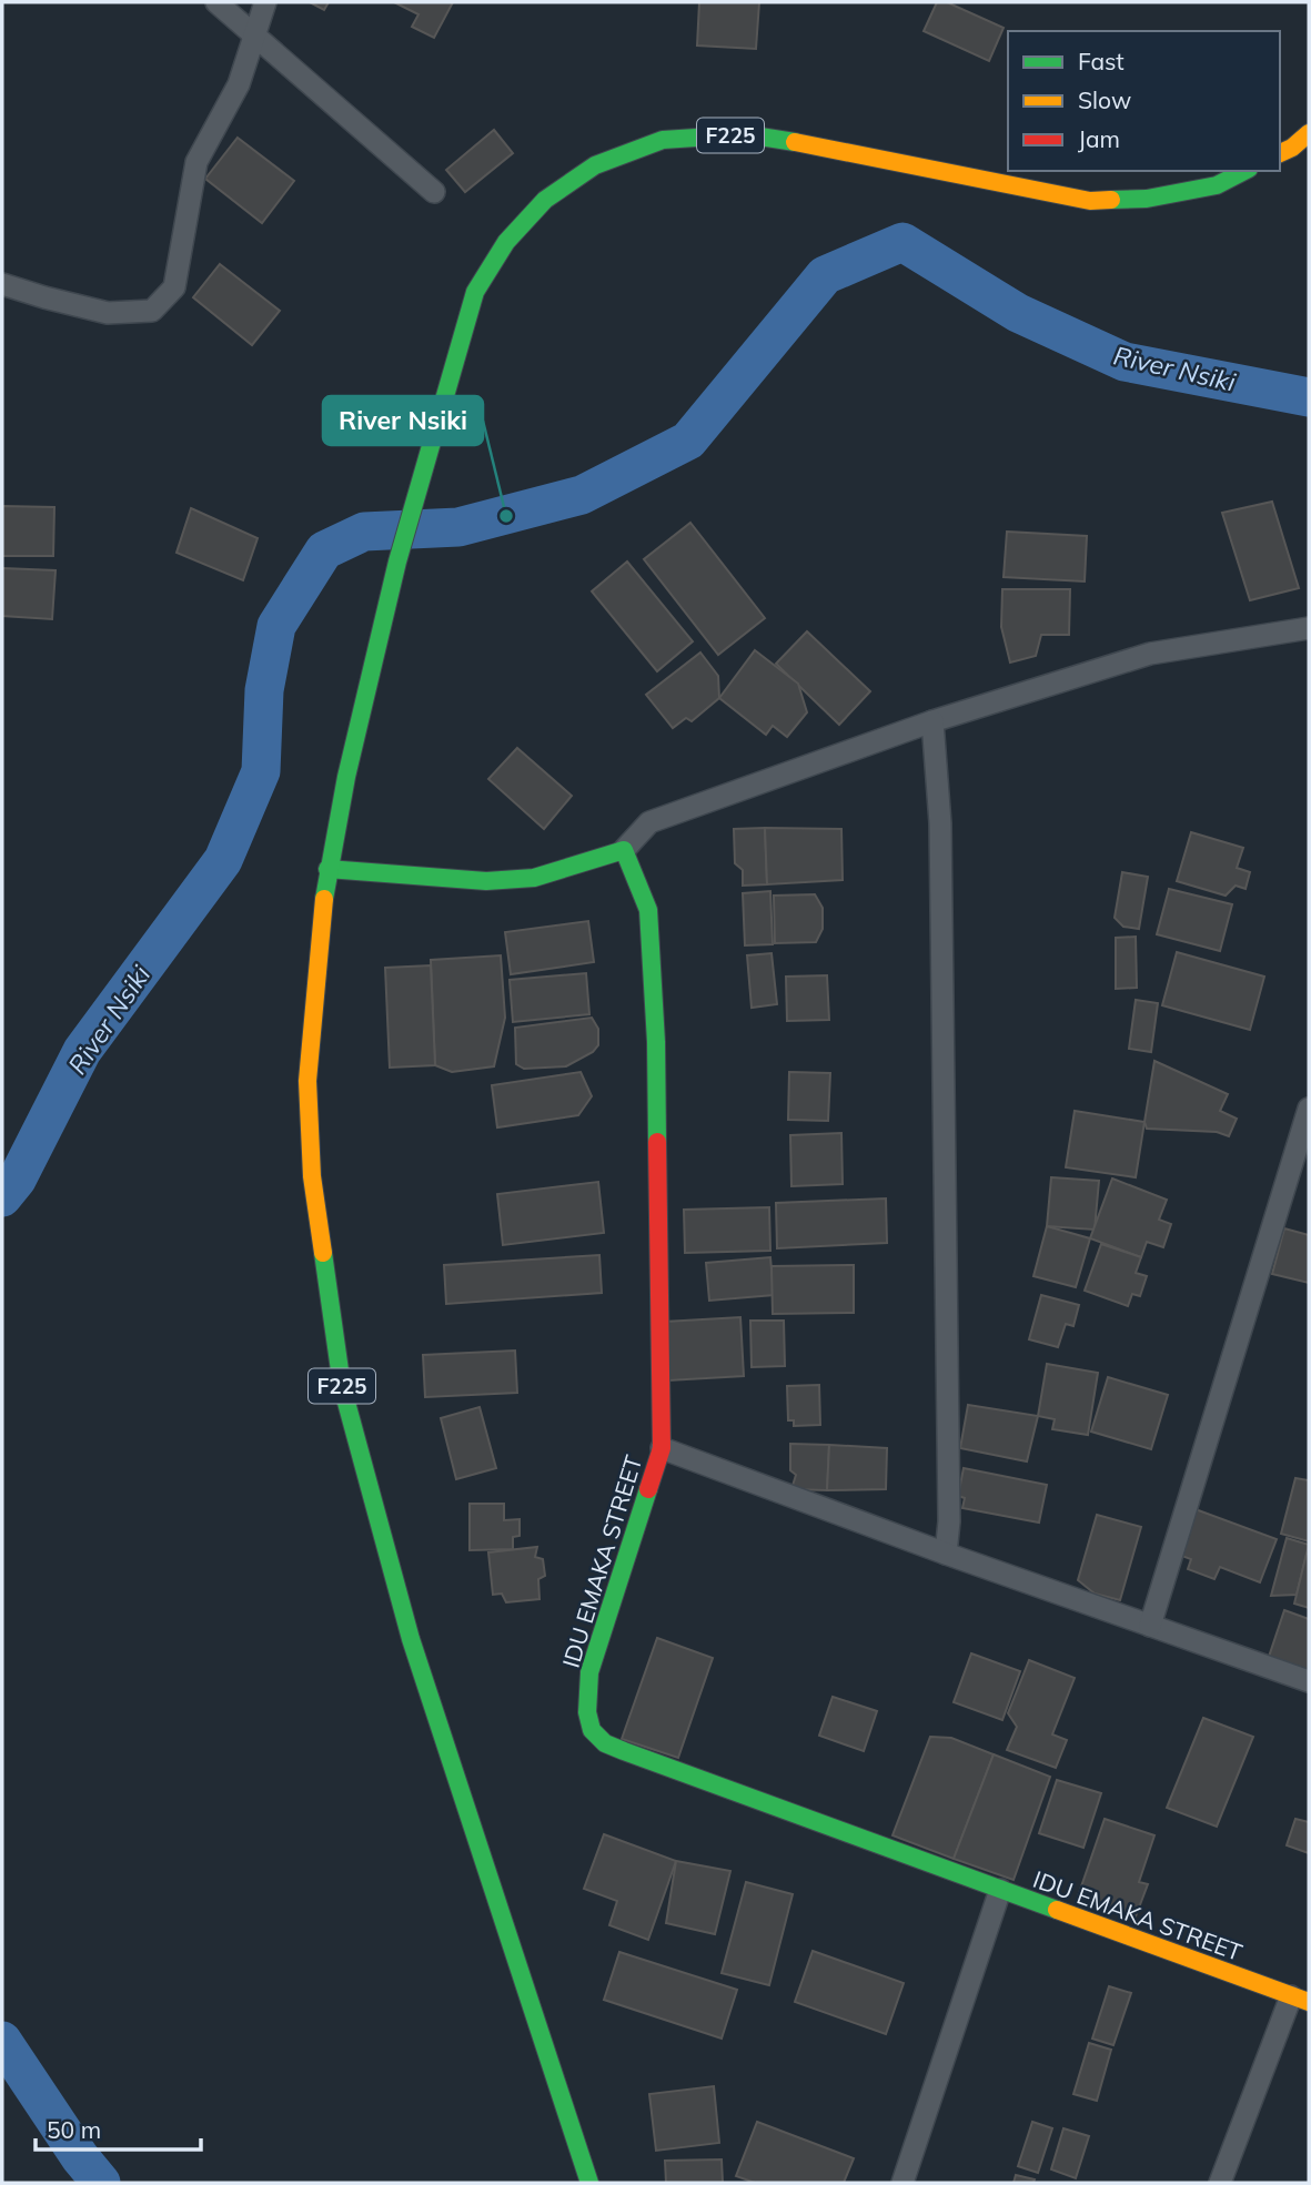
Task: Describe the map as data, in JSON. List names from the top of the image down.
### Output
{
  "streets": {
    "main road": ["F225", "IDU EMAKA STREET"]
  },
  "water": ["River Nsiki"],
  "places": ["River Nsiki"],
  "legend": ["Fast", "Slow", "Jam"],
  "scale_bar": "50 m"
}
